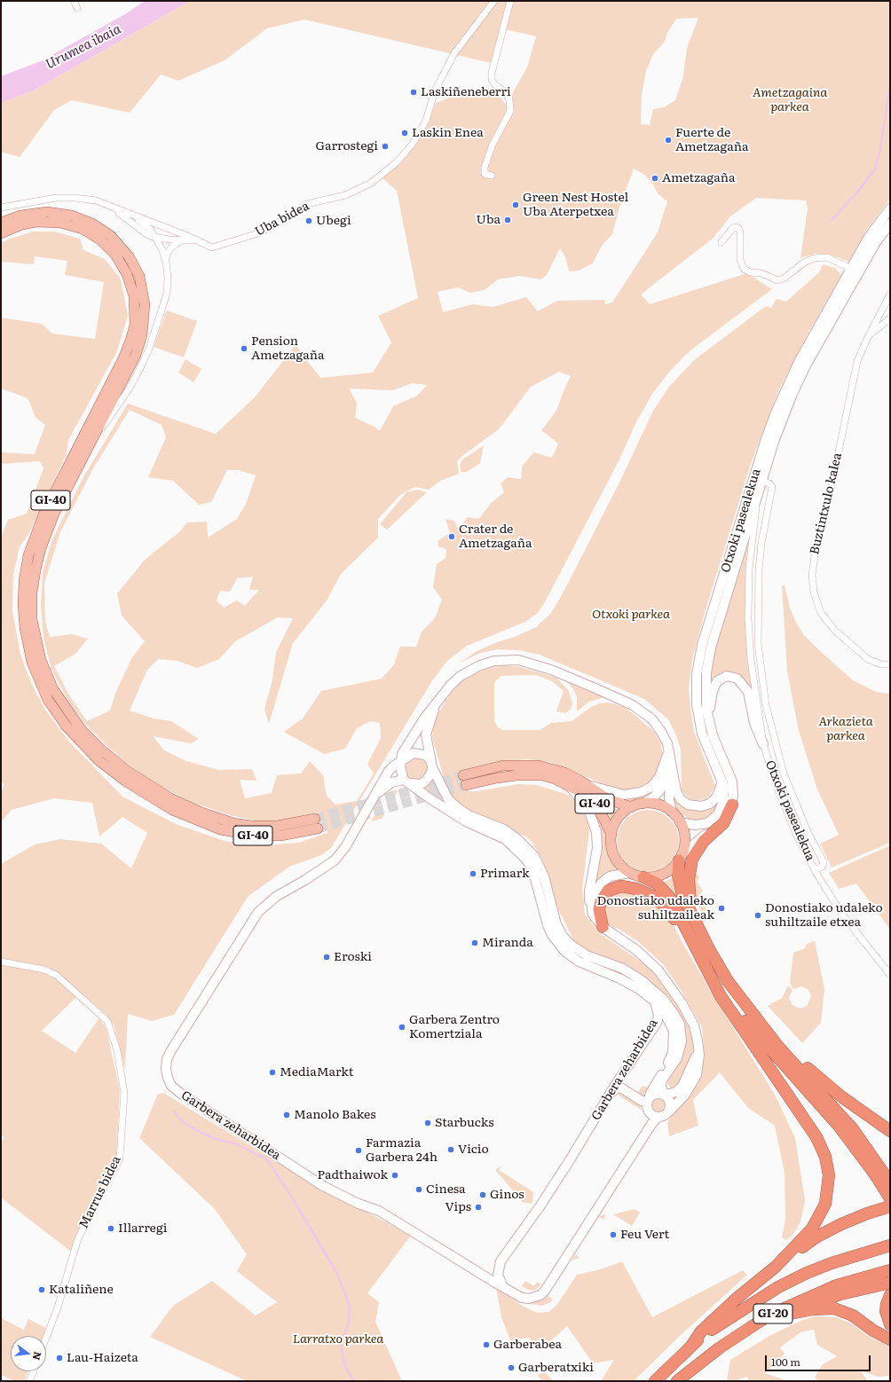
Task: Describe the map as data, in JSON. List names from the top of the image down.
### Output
{
  "streets": {
    "highway": ["GI-20"],
    "main road": ["GI-40"],
    "street": [
      "Uba bidea",
      "Buztintxulo kalea",
      "Otxoki pasealekua",
      "Garbera zeharbidea",
      "Marrus bidea"
    ]
  },
  "crossings": [
    ["GI-40", "Otxoki pasealekua"],
    ["GI-40", "Garbera zeharbidea"],
    ["Otxoki pasealekua", "Garbera zeharbidea"]
  ],
  "water": ["Urumea ibaia"],
  "parks": [
    "Ametzagaina parkea",
    "Otxoki parkea",
    "Arkazieta parkea",
    "Larratxo parkea"
  ],
  "places": [
    "Laskiñeneberri",
    "Laskin Enea",
    "Fuerte de Ametzagaña",
    "Garrostegi",
    "Ametzagaña",
    "Green Nest Hostel Uba Aterpetxea",
    "Uba",
    "Ubegi",
    "Pension Ametzagaña",
    "Crater de Ametzagaña",
    "Primark",
    "Donostiako udaleko suhiltzaileak",
    "Donostiako udaleko suhiltzaile etxea",
    "Miranda",
    "Eroski",
    "Garbera Zentro Komertziala",
    "MediaMarkt",
    "Manolo Bakes",
    "Starbucks",
    "Vicio",
    "Farmazia Garbera 24h",
    "Padthaiwok",
    "Cinesa",
    "Ginos",
    "Vips",
    "Illarregi",
    "Feu Vert",
    "Kataliñene",
    "Garberabea",
    "Lau-Haizeta",
    "Garberatxiki"
  ],
  "scale_bar": "100 m",
  "north": "right"
}
